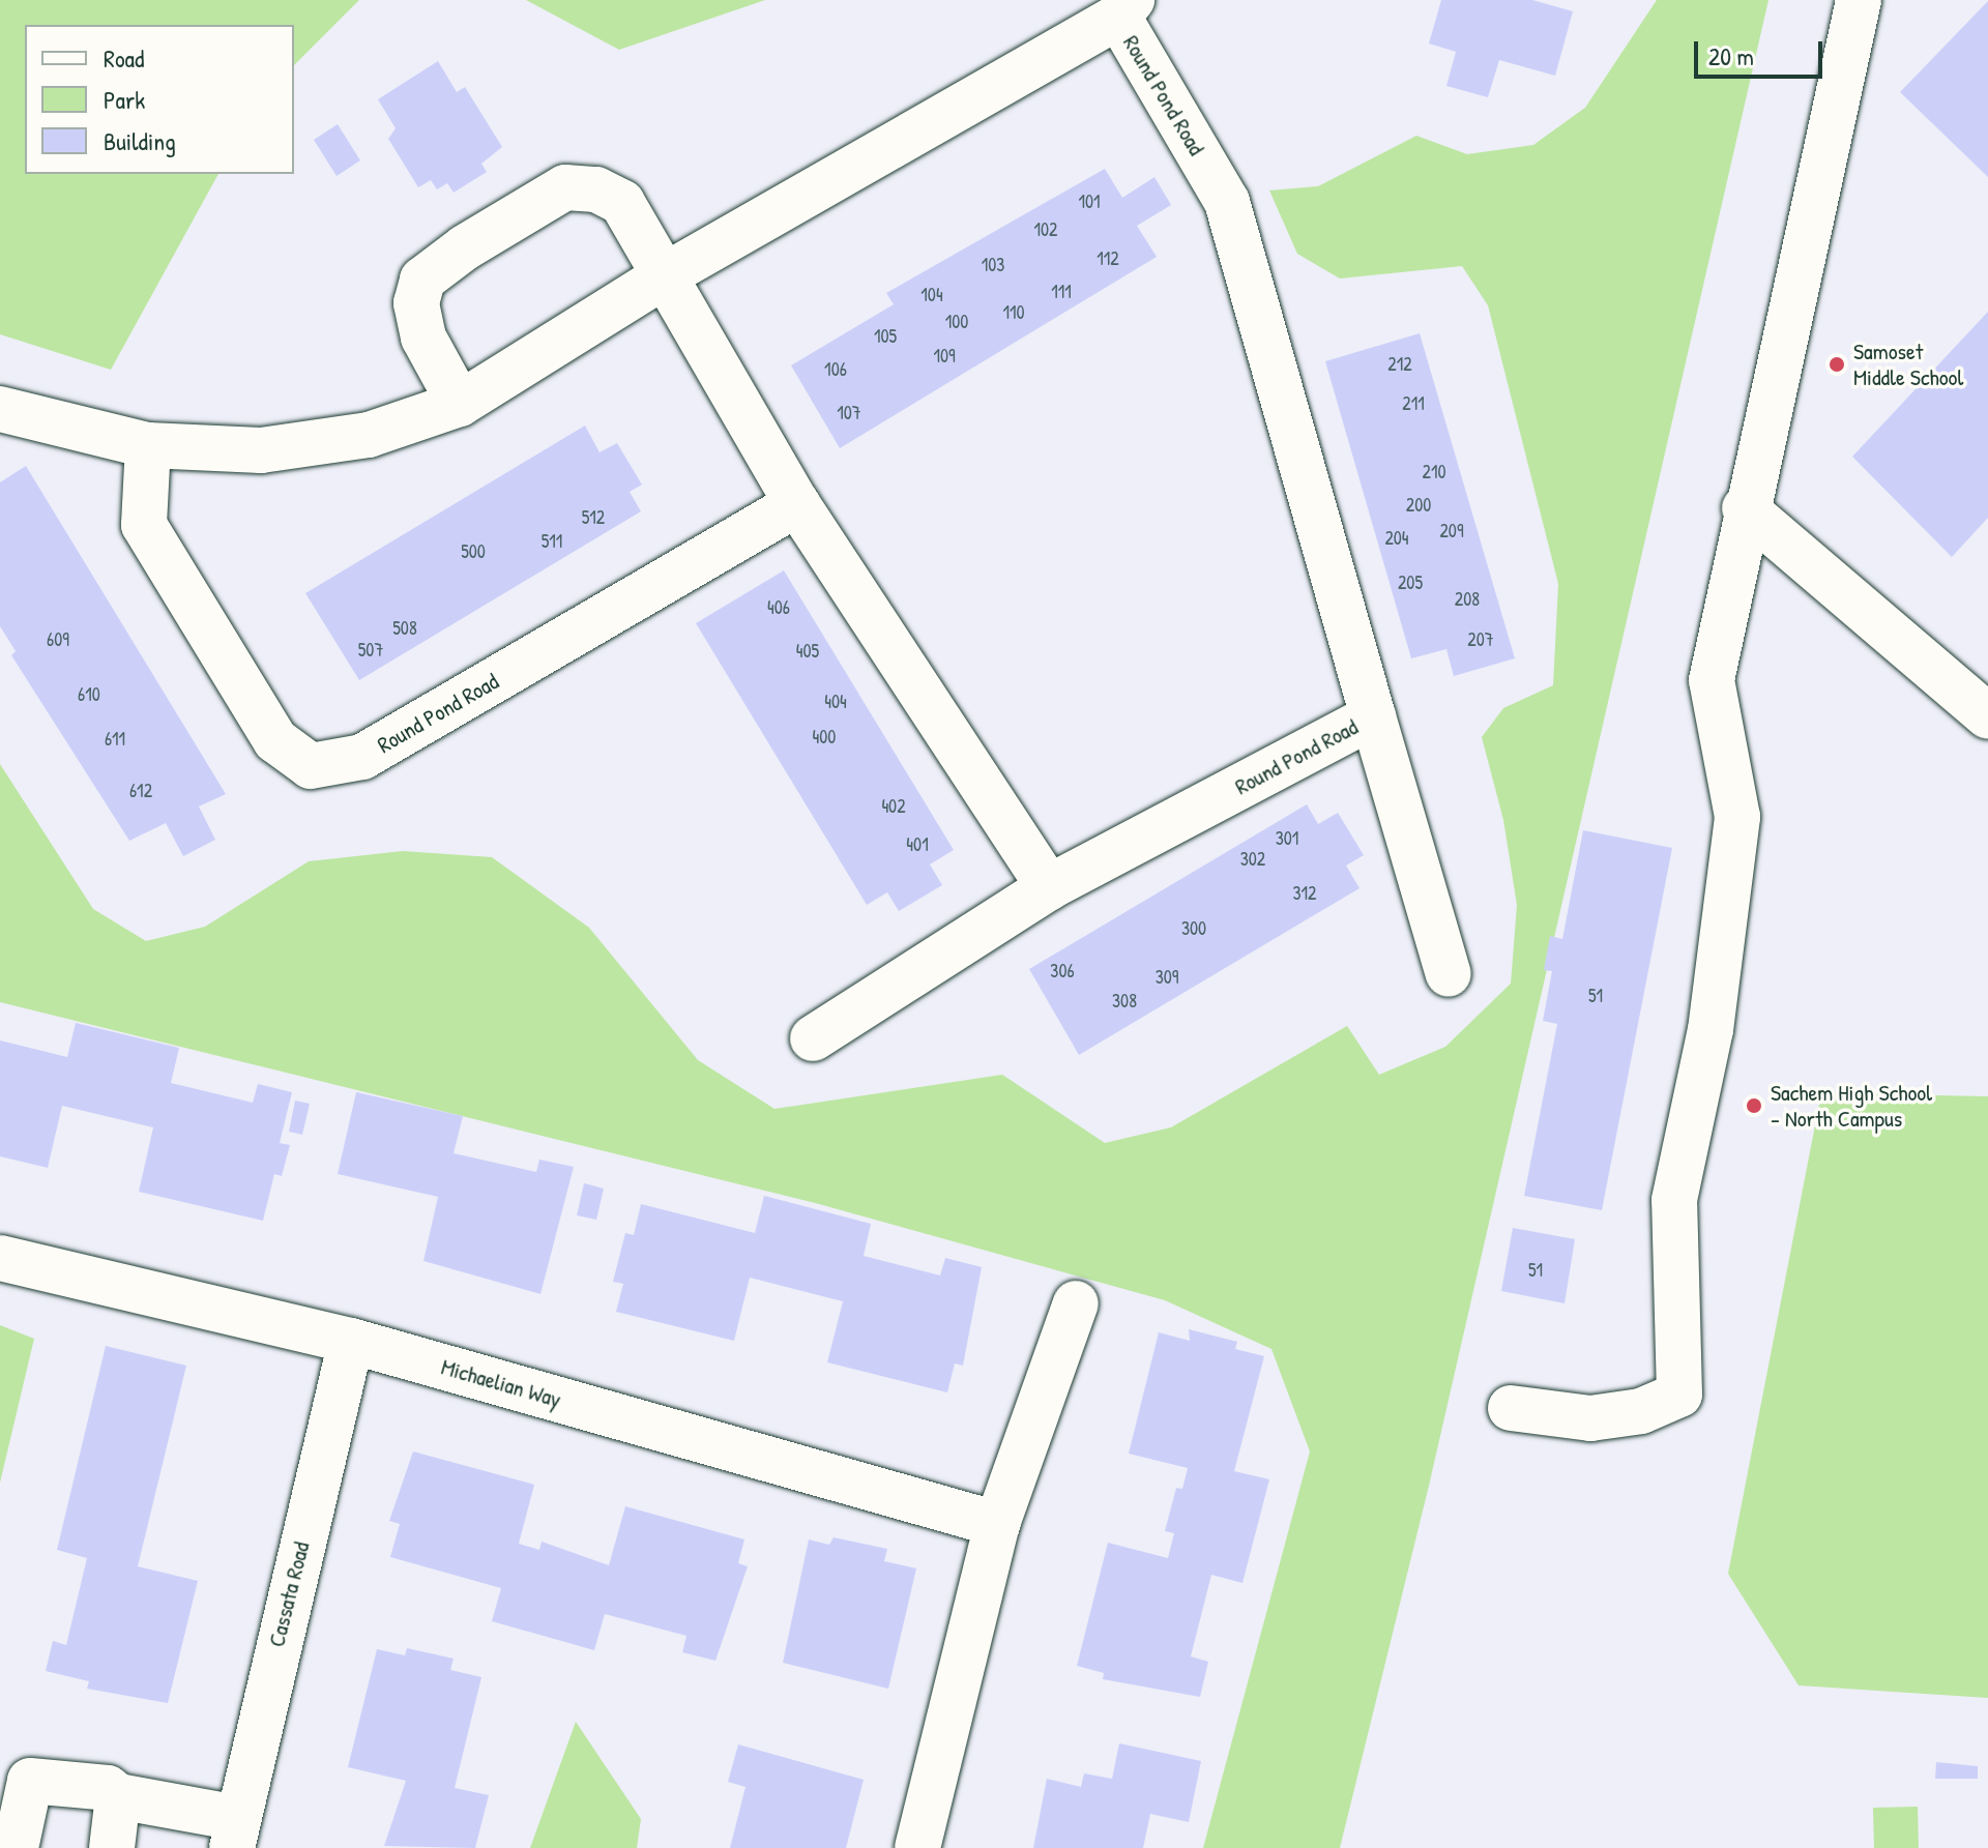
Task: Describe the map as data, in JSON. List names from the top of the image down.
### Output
{
  "streets": {
    "street": ["Round Pond Road", "Michaelian Way", "Cassata Road"]
  },
  "crossings": [
    ["Michaelian Way", "Cassata Road"]
  ],
  "places": ["Samoset Middle School", "Sachem High School - North Campus"],
  "house_numbers": [
    "101",
    "102",
    "112",
    "103",
    "111",
    "104",
    "110",
    "100",
    "105",
    "109",
    "212",
    "106",
    "211",
    "107",
    "210",
    "200",
    "512",
    "209",
    "204",
    "511",
    "500",
    "205",
    "208",
    "406",
    "508",
    "609",
    "207",
    "507",
    "405",
    "610",
    "404",
    "400",
    "611",
    "612",
    "402",
    "301",
    "401",
    "302",
    "312",
    "300",
    "306",
    "309",
    "51",
    "308",
    "51"
  ],
  "legend": ["Road", "Park", "Building"],
  "scale_bar": "20 m"
}
